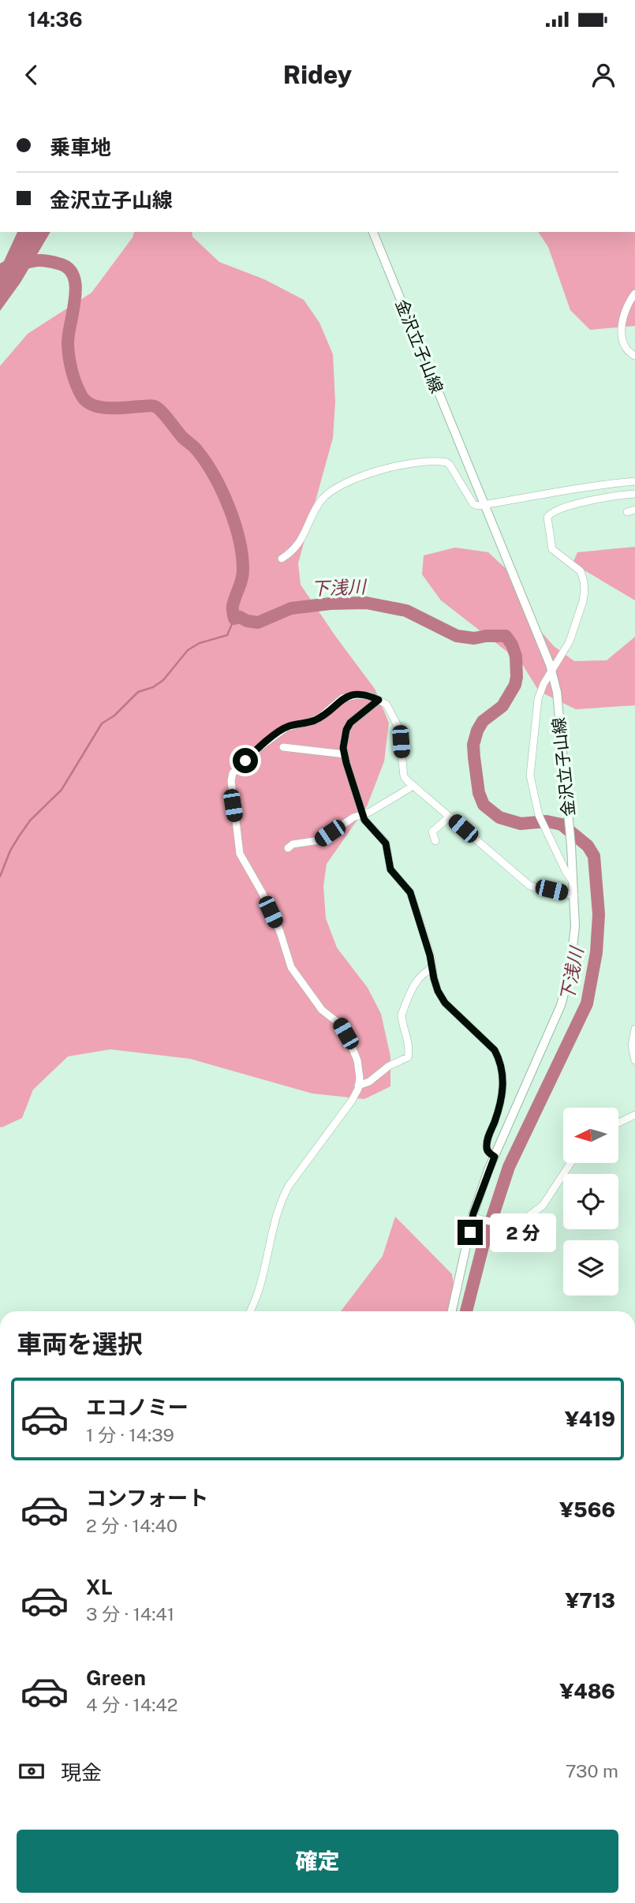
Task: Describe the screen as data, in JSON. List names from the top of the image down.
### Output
{
  "streets": {
    "street": ["金沢立子山線"]
  },
  "water": ["下浅川"],
  "north": "left",
  "page": {
    "status": "14:36",
    "header": "Ridey",
    "banner": ["乗車地", "金沢立子山線"],
    "bubble": "2 分",
    "heading": "車両を選択",
    "list": [
      {
        "name": "エコノミー",
        "note": "1 分 · 14:39",
        "value": "¥419"
      },
      {
        "name": "コンフォート",
        "note": "2 分 · 14:40",
        "value": "¥566"
      },
      {
        "name": "XL",
        "note": "3 分 · 14:41",
        "value": "¥713"
      },
      {
        "name": "Green",
        "note": "4 分 · 14:42",
        "value": "¥486"
      }
    ],
    "pay": ["現金", "730 m"],
    "buttons": "確定"
  }
}
